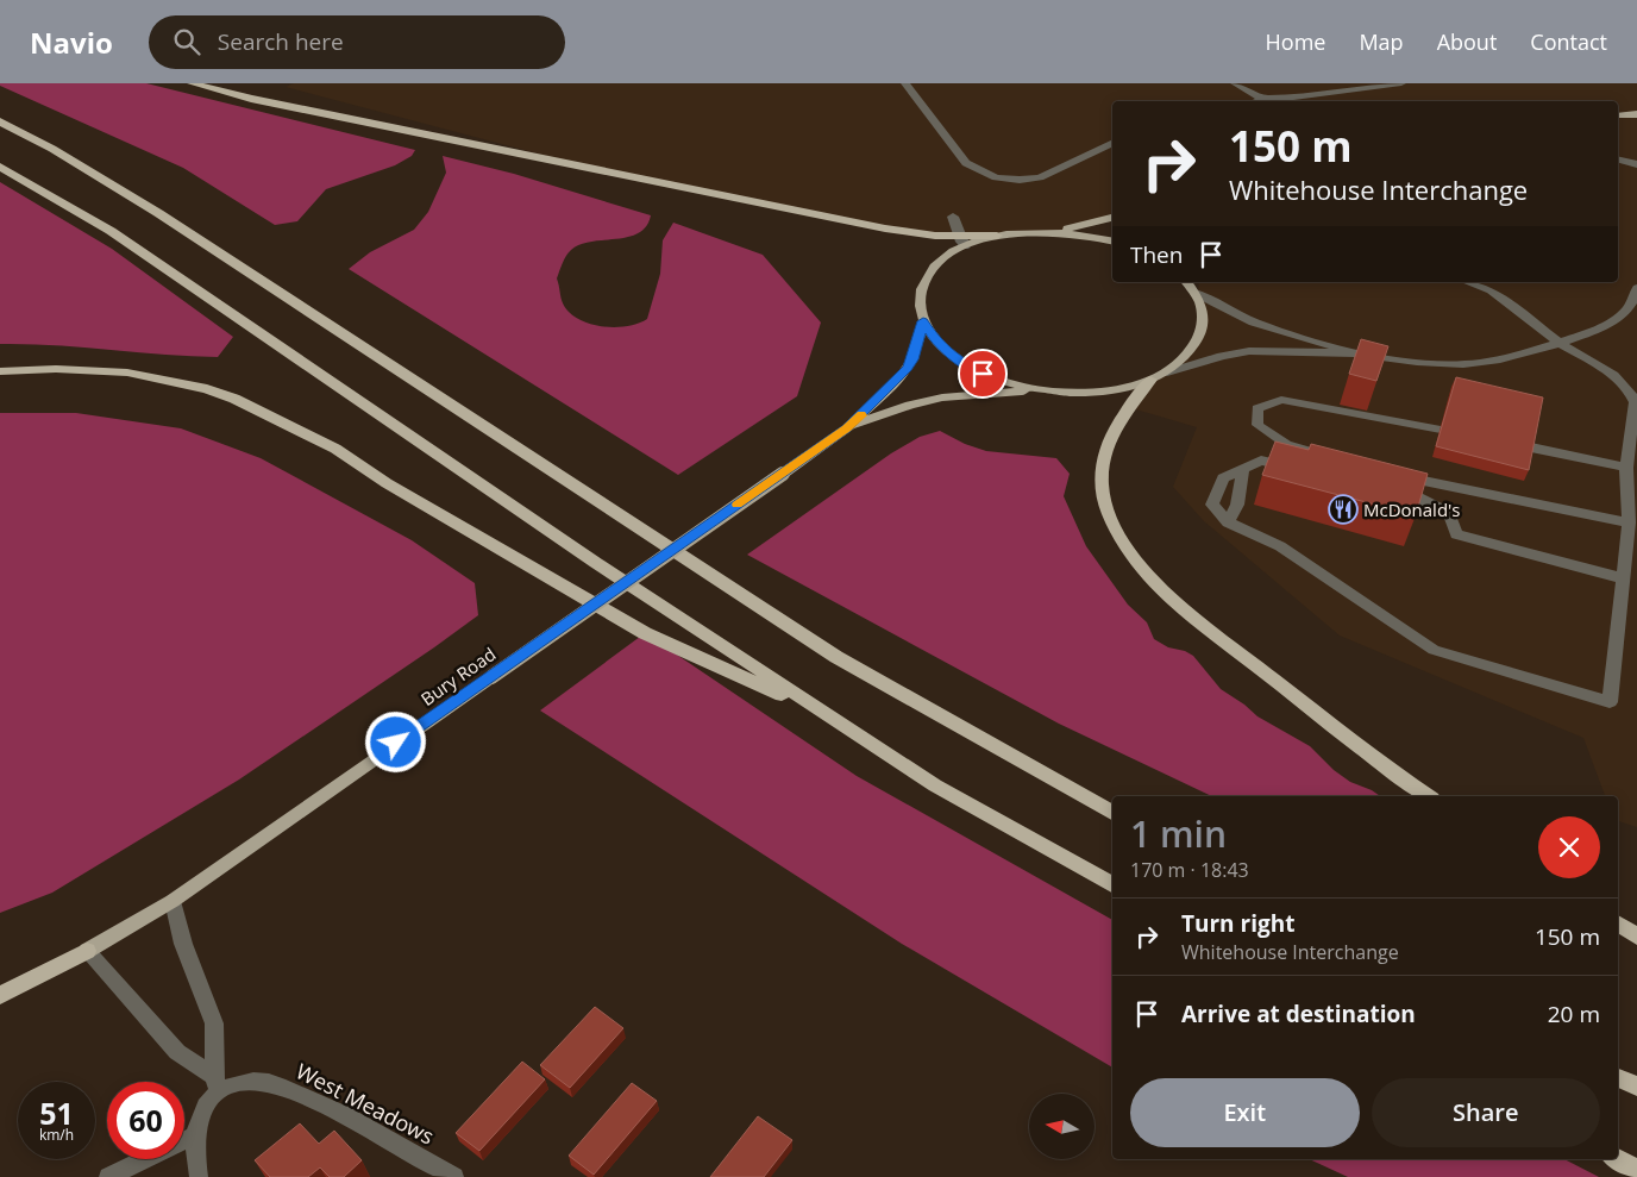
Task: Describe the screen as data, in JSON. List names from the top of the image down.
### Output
{
  "streets": {
    "main road": ["Bury Road"],
    "street": ["West Meadows"]
  },
  "places": {
    "restaurant": ["McDonald's"]
  },
  "north": "left",
  "page": {
    "header": "Navio",
    "search": "Search here",
    "nav": [
      "Home",
      "Map",
      "About",
      "Contact"
    ],
    "turn": ["150 m", "Whitehouse Interchange"],
    "then": "Then",
    "heading": ["1 min", "170 m · 18:43"],
    "list": [
      {
        "name": "Turn right",
        "note": "Whitehouse Interchange",
        "value": "150 m"
      },
      {
        "name": "Arrive at destination",
        "value": "20 m"
      }
    ],
    "buttons": ["Exit", "Share"],
    "speed": "51 km/h",
    "limit": "60"
  }
}
